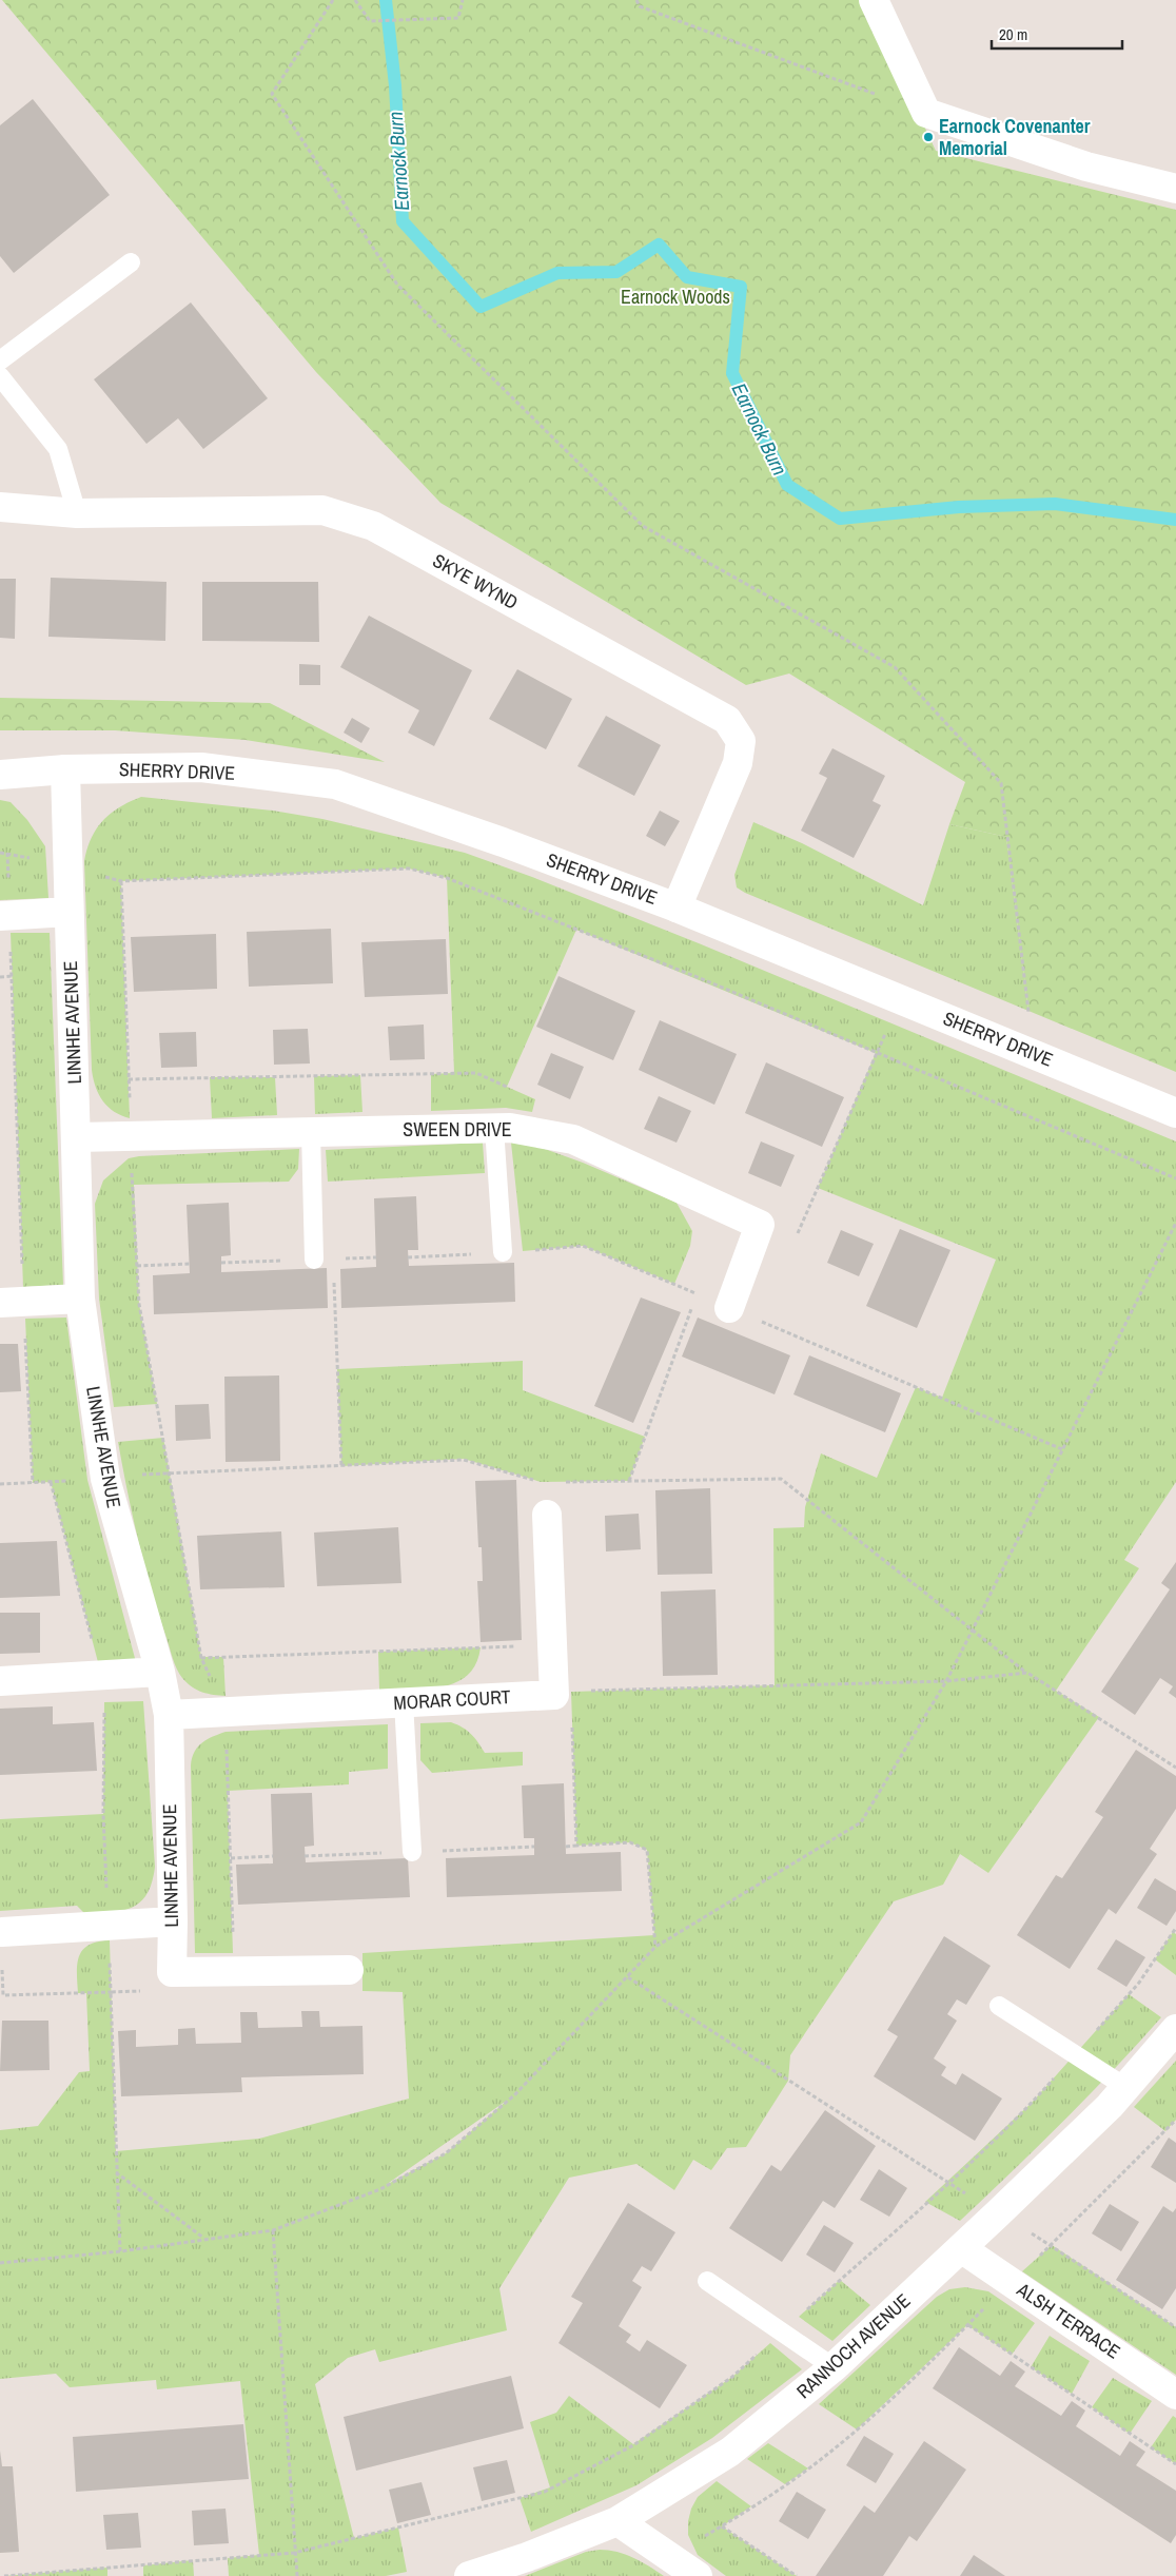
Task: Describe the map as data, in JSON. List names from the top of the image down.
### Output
{
  "streets": {
    "street": [
      "SKYE WYND",
      "SHERRY DRIVE",
      "LINNHE AVENUE",
      "SWEEN DRIVE",
      "MORAR COURT",
      "ALSH TERRACE",
      "RANNOCH AVENUE"
    ]
  },
  "crossings": [
    ["SKYE WYND", "SHERRY DRIVE"],
    ["SHERRY DRIVE", "LINNHE AVENUE"],
    ["LINNHE AVENUE", "SWEEN DRIVE"],
    ["LINNHE AVENUE", "MORAR COURT"],
    ["ALSH TERRACE", "RANNOCH AVENUE"]
  ],
  "water": ["Earnock Burn"],
  "parks": ["Earnock Woods"],
  "places": ["Earnock Covenanter Memorial"],
  "scale_bar": "20 m"
}
